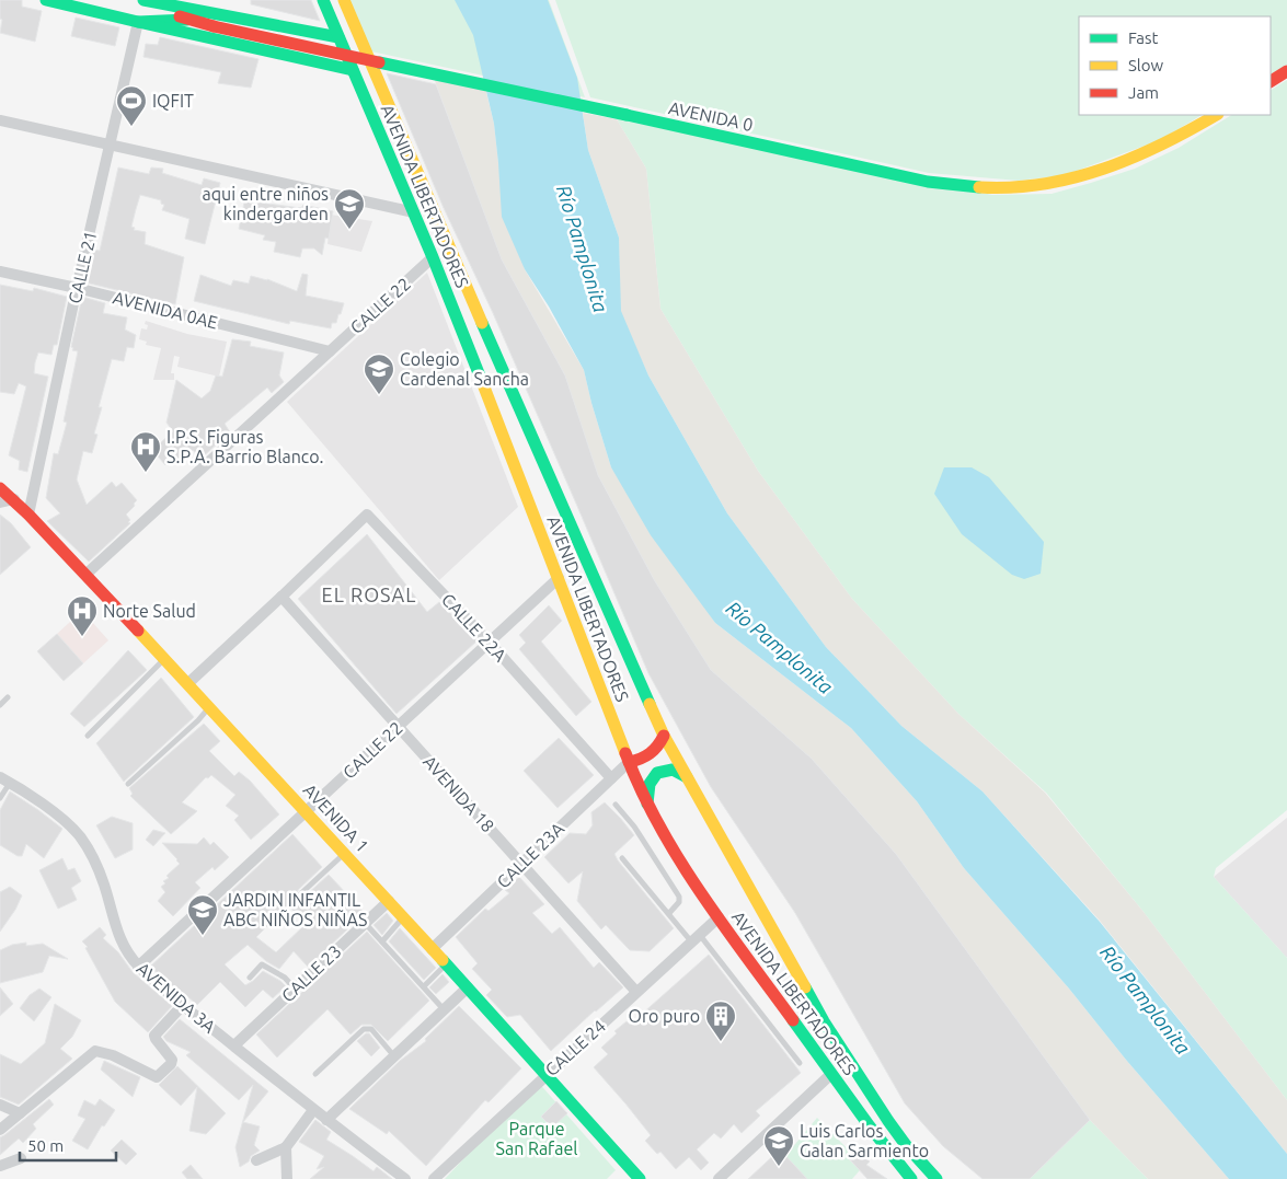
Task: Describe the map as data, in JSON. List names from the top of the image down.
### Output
{
  "streets": {
    "main road": ["AVENIDA 0", "AVENIDA LIBERTADORES", "AVENIDA 1"],
    "street": [
      "CALLE 21",
      "CALLE 22",
      "AVENIDA 0AE",
      "CALLE 22A",
      "AVENIDA 18",
      "CALLE 23A",
      "CALLE 23",
      "AVENIDA 3A",
      "CALLE 24"
    ]
  },
  "crossings": [
    ["AVENIDA 0", "CALLE 21"],
    ["AVENIDA LIBERTADORES", "CALLE 22"],
    ["AVENIDA LIBERTADORES", "CALLE 23A"],
    ["AVENIDA LIBERTADORES", "CALLE 24"],
    ["CALLE 21", "AVENIDA 0AE"],
    ["CALLE 21", "AVENIDA 1"],
    ["CALLE 22", "AVENIDA 0AE"],
    ["CALLE 22", "CALLE 22A"],
    ["CALLE 22", "AVENIDA 18"],
    ["CALLE 22", "AVENIDA 1"],
    ["CALLE 22", "AVENIDA 3A"],
    ["CALLE 22A", "AVENIDA 18"],
    ["CALLE 22A", "AVENIDA 1"],
    ["CALLE 22A", "CALLE 23A"],
    ["AVENIDA 18", "CALLE 23A"],
    ["AVENIDA 18", "CALLE 24"],
    ["AVENIDA 1", "CALLE 23A"],
    ["AVENIDA 1", "CALLE 23"],
    ["AVENIDA 1", "CALLE 24"],
    ["CALLE 23", "AVENIDA 3A"]
  ],
  "districts": ["EL ROSAL"],
  "water": ["Río Pamplonita"],
  "parks": ["Parque San Rafael"],
  "places": {
    "sports": ["IQFIT"],
    "school or university": [
      "aqui entre niños kindergarden",
      "Colegio Cardenal Sancha",
      "JARDIN INFANTIL ABC NIÑOS NIÑAS",
      "Luis Carlos Galan Sarmiento"
    ],
    "hospital": ["I.P.S. Figuras S.P.A. Barrio Blanco.", "Norte Salud"],
    "building": ["Oro puro"]
  },
  "legend": ["Fast", "Slow", "Jam"],
  "scale_bar": "50 m"
}
